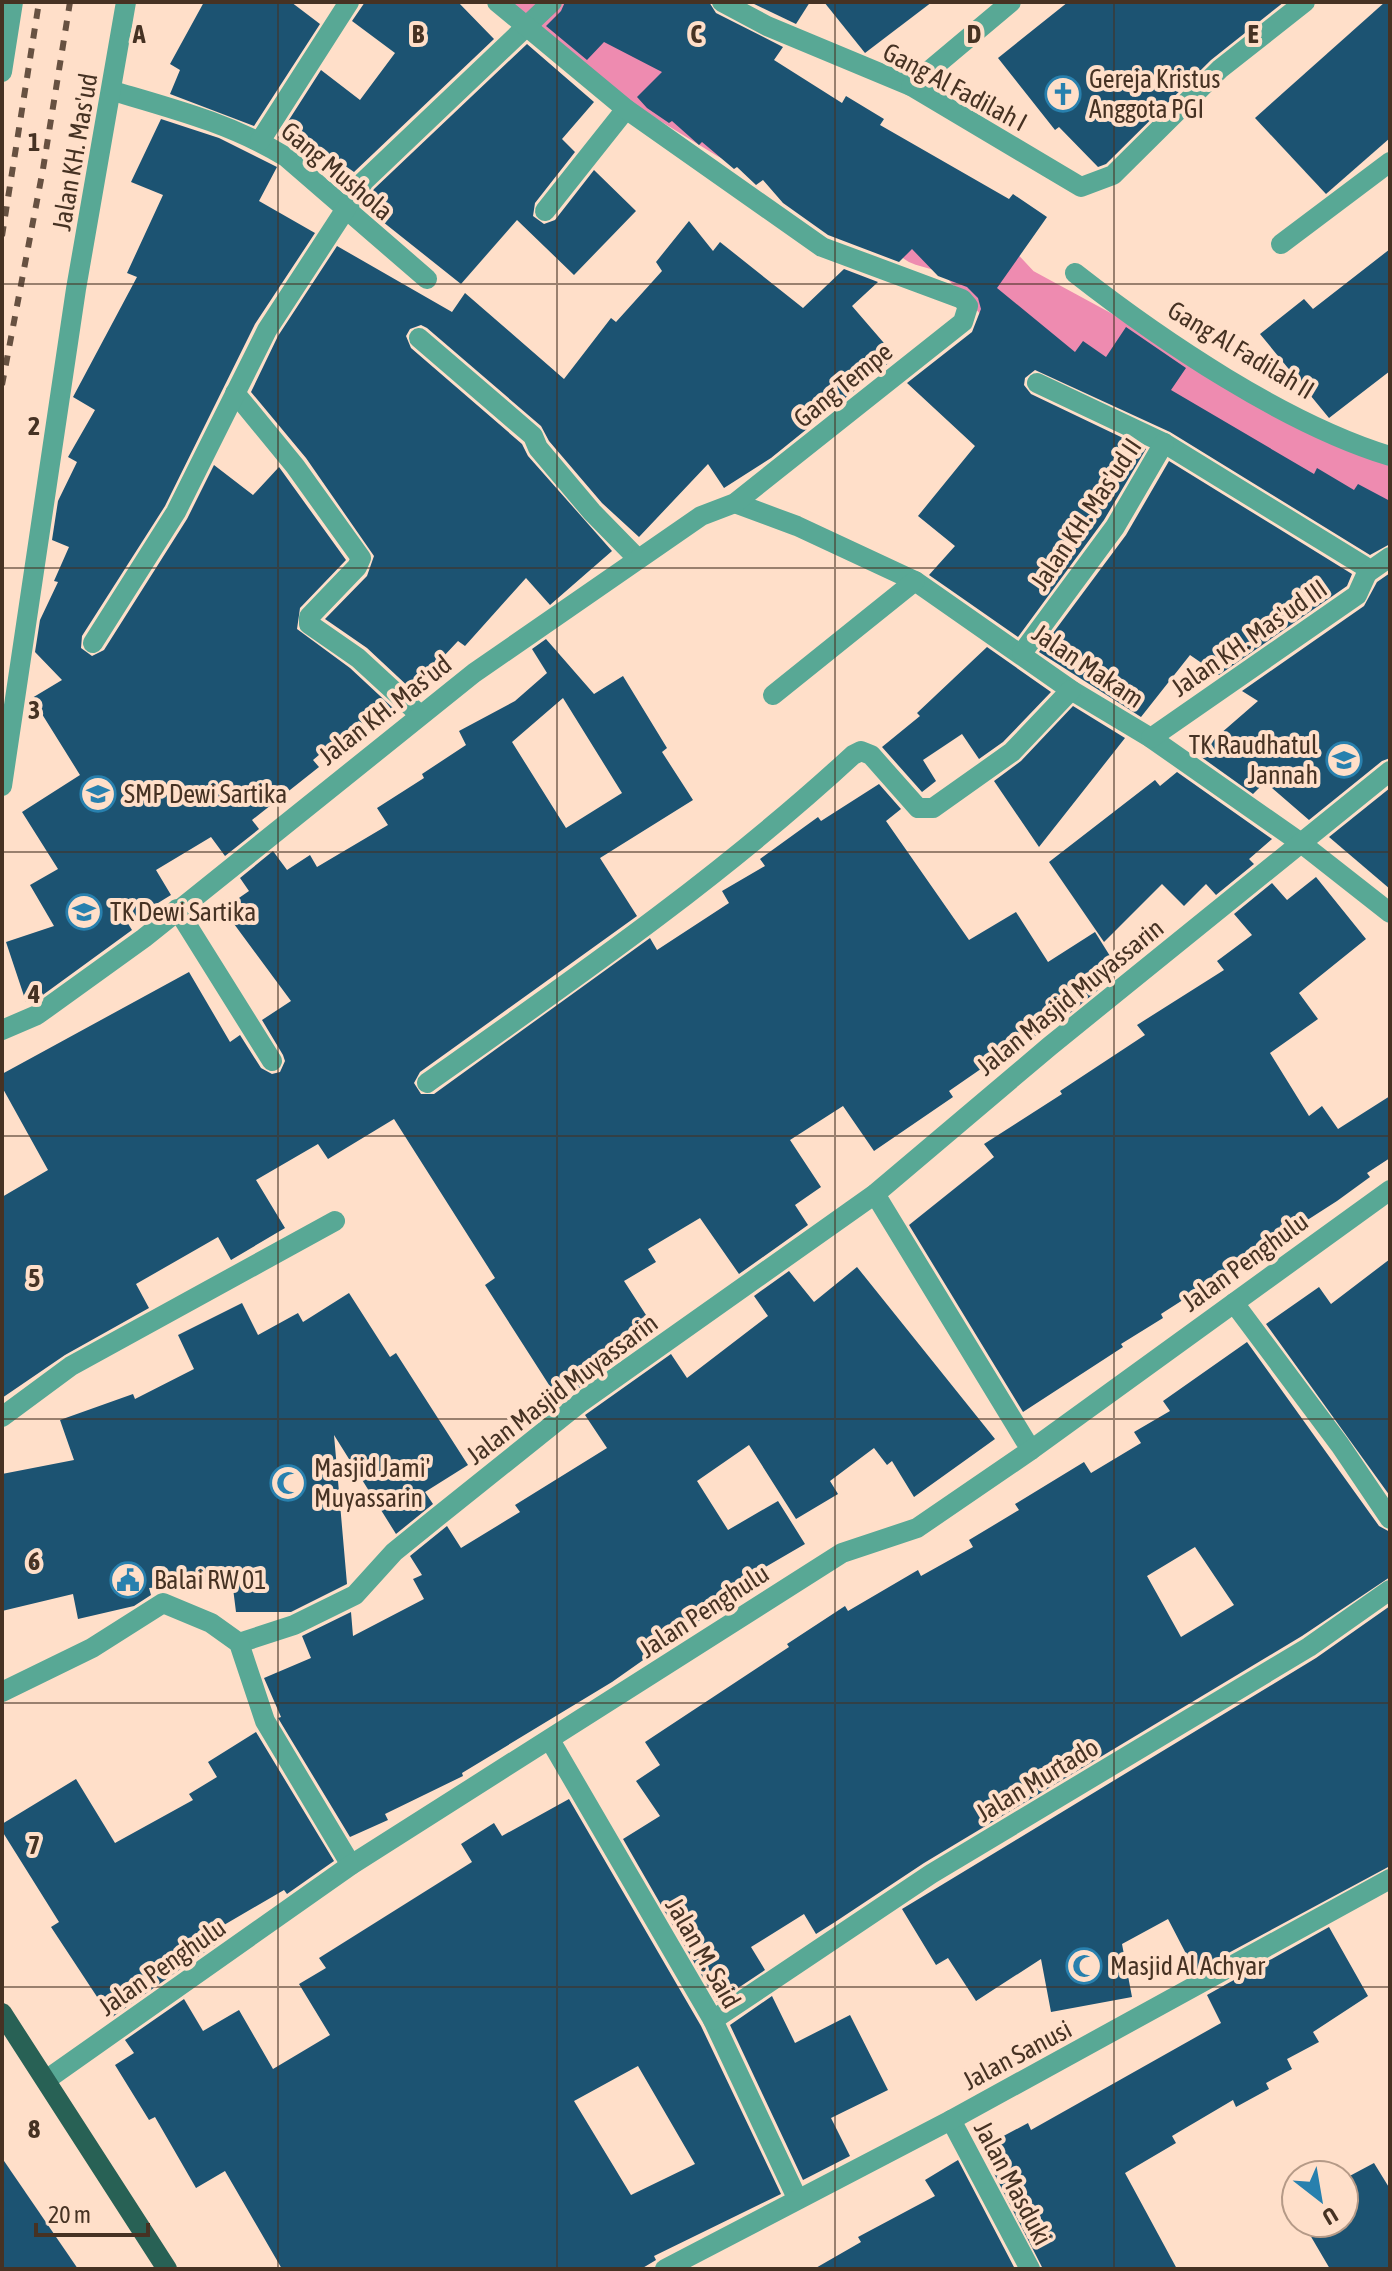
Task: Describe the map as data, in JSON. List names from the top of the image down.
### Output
{
  "streets": {
    "street": [
      "Gang Al Fadilah I",
      "Jalan KH. Mas'ud",
      "Gang Mushola",
      "Gang Al Fadilah II",
      "Gang Tempe",
      "Jalan KH. Mas'ud II",
      "Jalan KH. Mas'ud III",
      "Jalan Makam",
      "Jalan Masjid Muyassarin",
      "Jalan Penghulu",
      "Jalan Murtado",
      "Jalan M. Said",
      "Jalan Sanusi",
      "Jalan Masduki"
    ]
  },
  "crossings": [
    ["Jalan KH. Mas'ud", "Gang Mushola"],
    ["Jalan KH. Mas'ud", "Gang Tempe"],
    ["Jalan KH. Mas'ud", "Jalan Makam"],
    ["Gang Tempe", "Jalan Makam"],
    ["Jalan KH. Mas'ud II", "Jalan Makam"],
    ["Jalan KH. Mas'ud III", "Jalan Makam"],
    ["Jalan Makam", "Jalan Masjid Muyassarin"],
    ["Jalan Penghulu", "Jalan M. Said"],
    ["Jalan Murtado", "Jalan M. Said"],
    ["Jalan M. Said", "Jalan Sanusi"],
    ["Jalan Sanusi", "Jalan Masduki"]
  ],
  "places": {
    "church": ["Gereja Kristus Anggota PGI"],
    "school or university": ["TK Raudhatul Jannah", "SMP Dewi Sartika", "TK Dewi Sartika"],
    "mosque": ["Masjid Jami' Muyassarin", "Masjid Al Achyar"],
    "public building": ["Balai RW 01"]
  },
  "scale_bar": "20 m",
  "north": "bottom right",
  "grid": {
    "columns": [
      "A",
      "B",
      "C",
      "D",
      "E"
    ],
    "rows": [
      "1",
      "2",
      "3",
      "4",
      "5",
      "6",
      "7",
      "8"
    ]
  }
}
